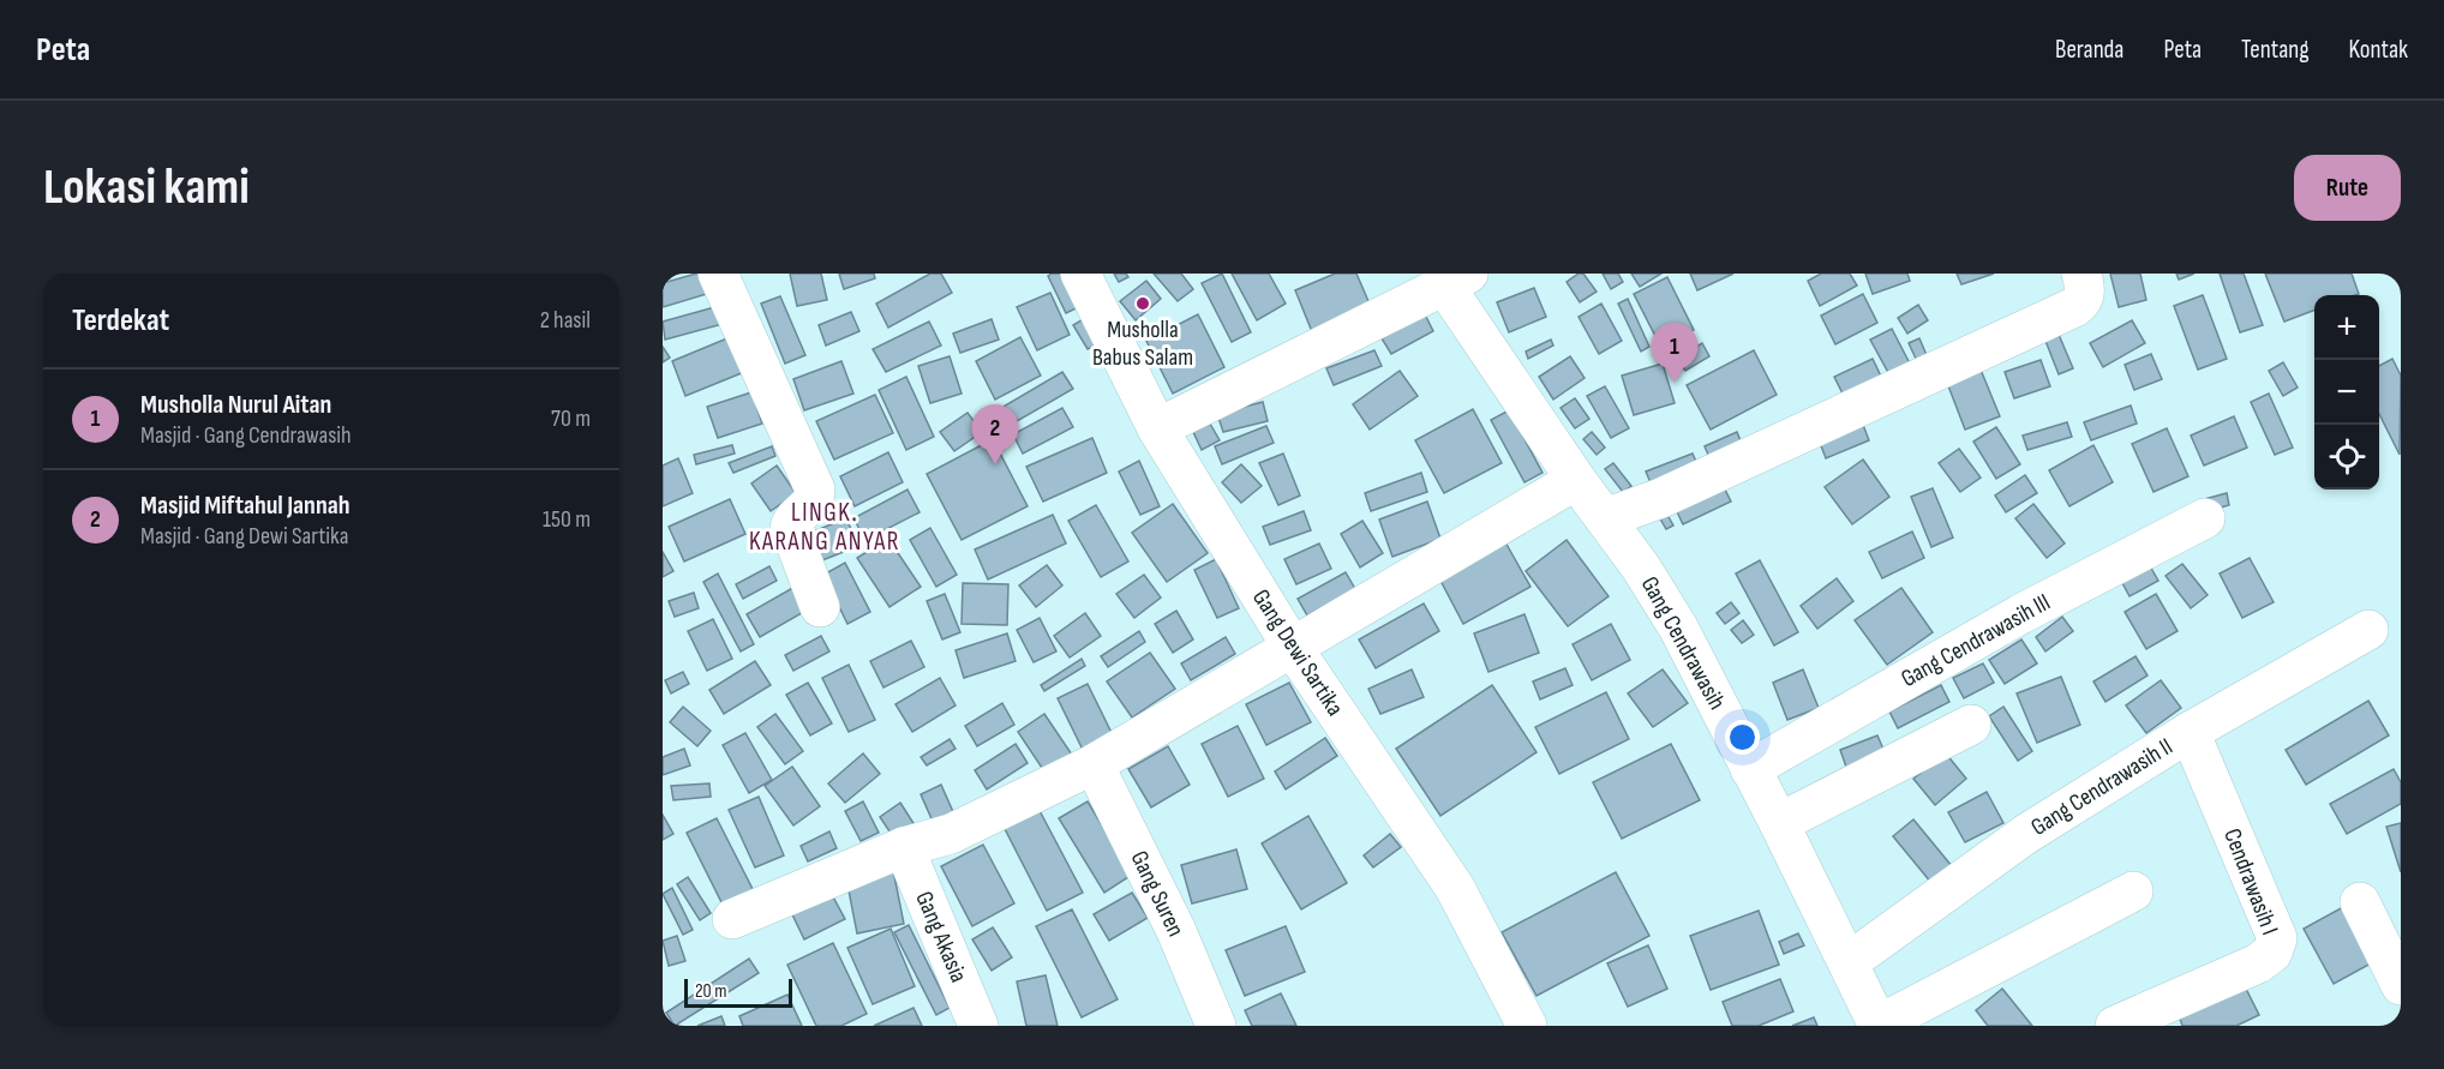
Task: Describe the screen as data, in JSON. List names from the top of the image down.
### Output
{
  "streets": {
    "street": [
      "Gang Cendrawasih III",
      "Gang Cendrawasih",
      "Gang Dewi Sartika",
      "Gang Cendrawasih II",
      "Cendrawasih I",
      "Gang Suren",
      "Gang Akasia"
    ]
  },
  "crossings": [
    ["Gang Cendrawasih III", "Gang Cendrawasih"],
    ["Gang Cendrawasih", "Gang Cendrawasih II"],
    ["Gang Cendrawasih II", "Cendrawasih I"]
  ],
  "districts": ["LINGK. KARANG ANYAR"],
  "places": ["Musholla Babus Salam"],
  "scale_bar": "20 m",
  "page": {
    "header": "Peta",
    "nav": [
      "Beranda",
      "Peta",
      "Tentang",
      "Kontak"
    ],
    "buttons": "Rute",
    "title": "Lokasi kami",
    "heading": ["Terdekat", "2 hasil"],
    "map_buttons": ["+", "−"],
    "pins": ["1", "2"],
    "list": [
      {
        "mark": "1",
        "name": "Musholla Nurul Aitan",
        "note": "Masjid · Gang Cendrawasih",
        "value": "70 m"
      },
      {
        "mark": "2",
        "name": "Masjid Miftahul Jannah",
        "note": "Masjid · Gang Dewi Sartika",
        "value": "150 m"
      }
    ],
    "scale": "20 m"
  }
}
